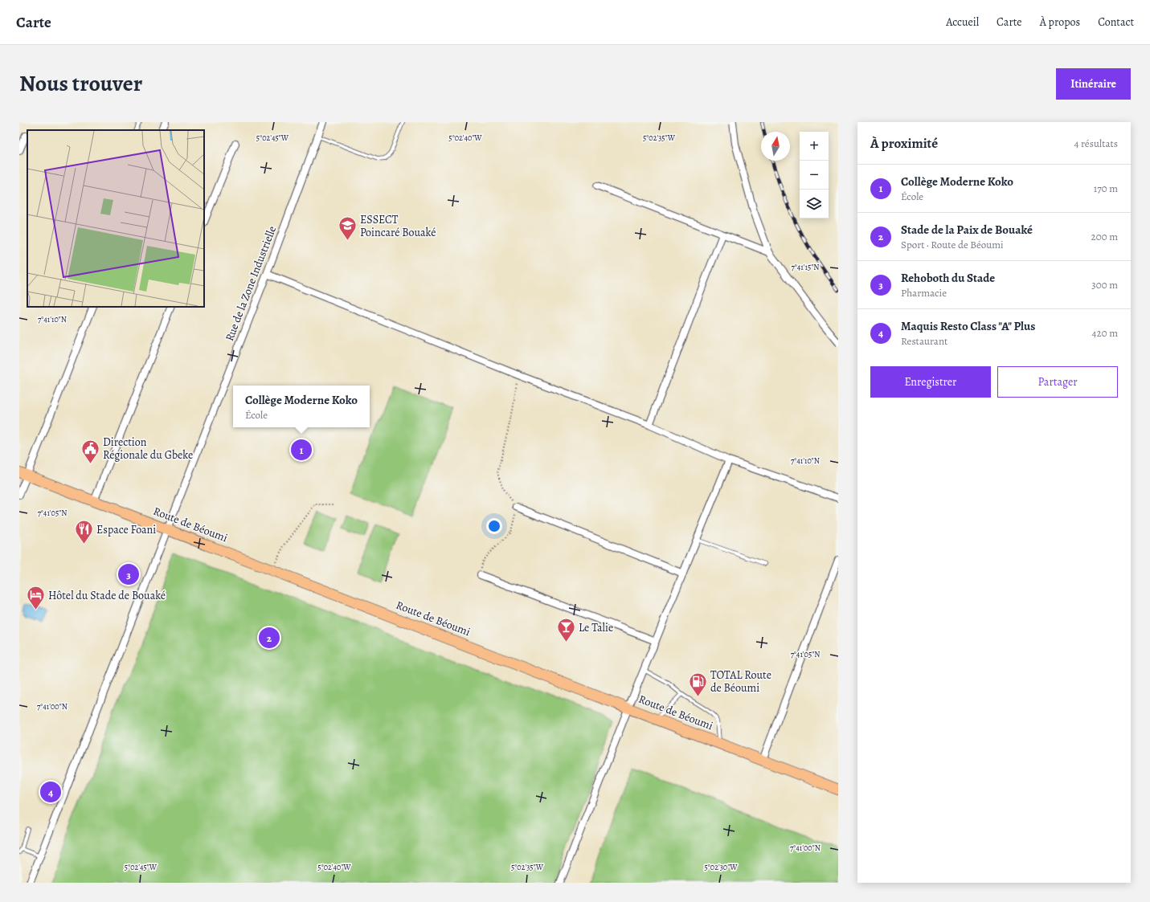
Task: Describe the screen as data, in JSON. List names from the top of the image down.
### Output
{
  "streets": {
    "main road": ["Route de Béoumi"],
    "street": ["Rue de la Zone Industrielle"]
  },
  "crossings": [
    ["Rue de la Zone Industrielle", "Route de Béoumi"]
  ],
  "places": {
    "school or university": ["ESSECT Poincaré Bouaké"],
    "public building": ["Direction Régionale du Gbeke"],
    "restaurant": ["Espace Foani"],
    "hotel": ["Hôtel du Stade de Bouaké"],
    "bar": ["Le Talie"],
    "fuel station": ["TOTAL Route de Béoumi"]
  },
  "north": "top",
  "page": {
    "header": "Carte",
    "nav": [
      "Accueil",
      "Carte",
      "À propos",
      "Contact"
    ],
    "title": "Nous trouver",
    "buttons": [
      "Itinéraire",
      ["Enregistrer", "Partager"]
    ],
    "heading": ["À proximité", "4 résultats"],
    "map_buttons": ["+", "−"],
    "list": [
      {
        "mark": "1",
        "name": "Collège Moderne Koko",
        "note": "École",
        "value": "170 m"
      },
      {
        "mark": "2",
        "name": "Stade de la Paix de Bouaké",
        "note": "Sport · Route de Béoumi",
        "value": "200 m"
      },
      {
        "mark": "3",
        "name": "Rehoboth du Stade",
        "note": "Pharmacie",
        "value": "300 m"
      },
      {
        "mark": "4",
        "name": "Maquis Resto Class \"A\" Plus",
        "note": "Restaurant",
        "value": "420 m"
      }
    ],
    "popup": ["Collège Moderne Koko", "École"],
    "pins": [
      "1",
      "3",
      "2",
      "4"
    ]
  },
  "coordinates": [
    "5°02'45\"W",
    "5°02'40\"W",
    "5°02'35\"W",
    "7°41'15\"N",
    "7°41'10\"N",
    "7°41'05\"N",
    "7°41'00\"N",
    "5°02'30\"W"
  ]
}
